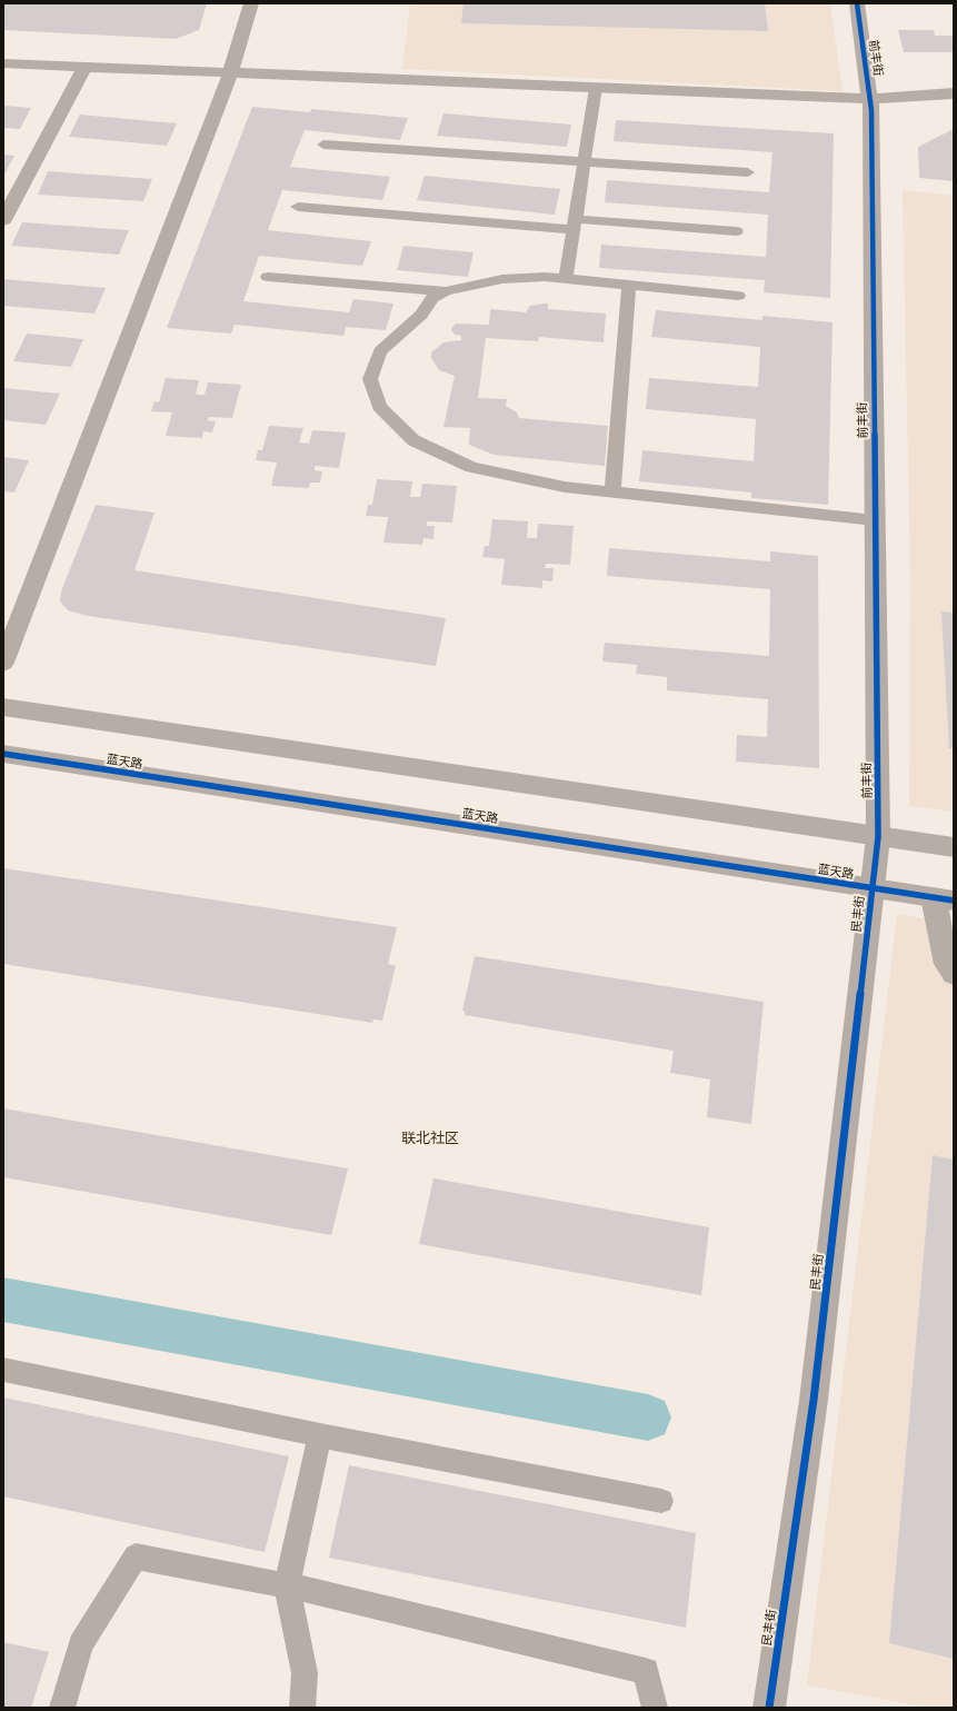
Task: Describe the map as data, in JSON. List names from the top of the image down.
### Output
{
  "streets": {
    "street": ["前丰街", "蓝天路", "民丰街"]
  },
  "crossings": [
    ["前丰街", "民丰街"],
    ["蓝天路", "民丰街"]
  ],
  "districts": ["联北社区"]
}
